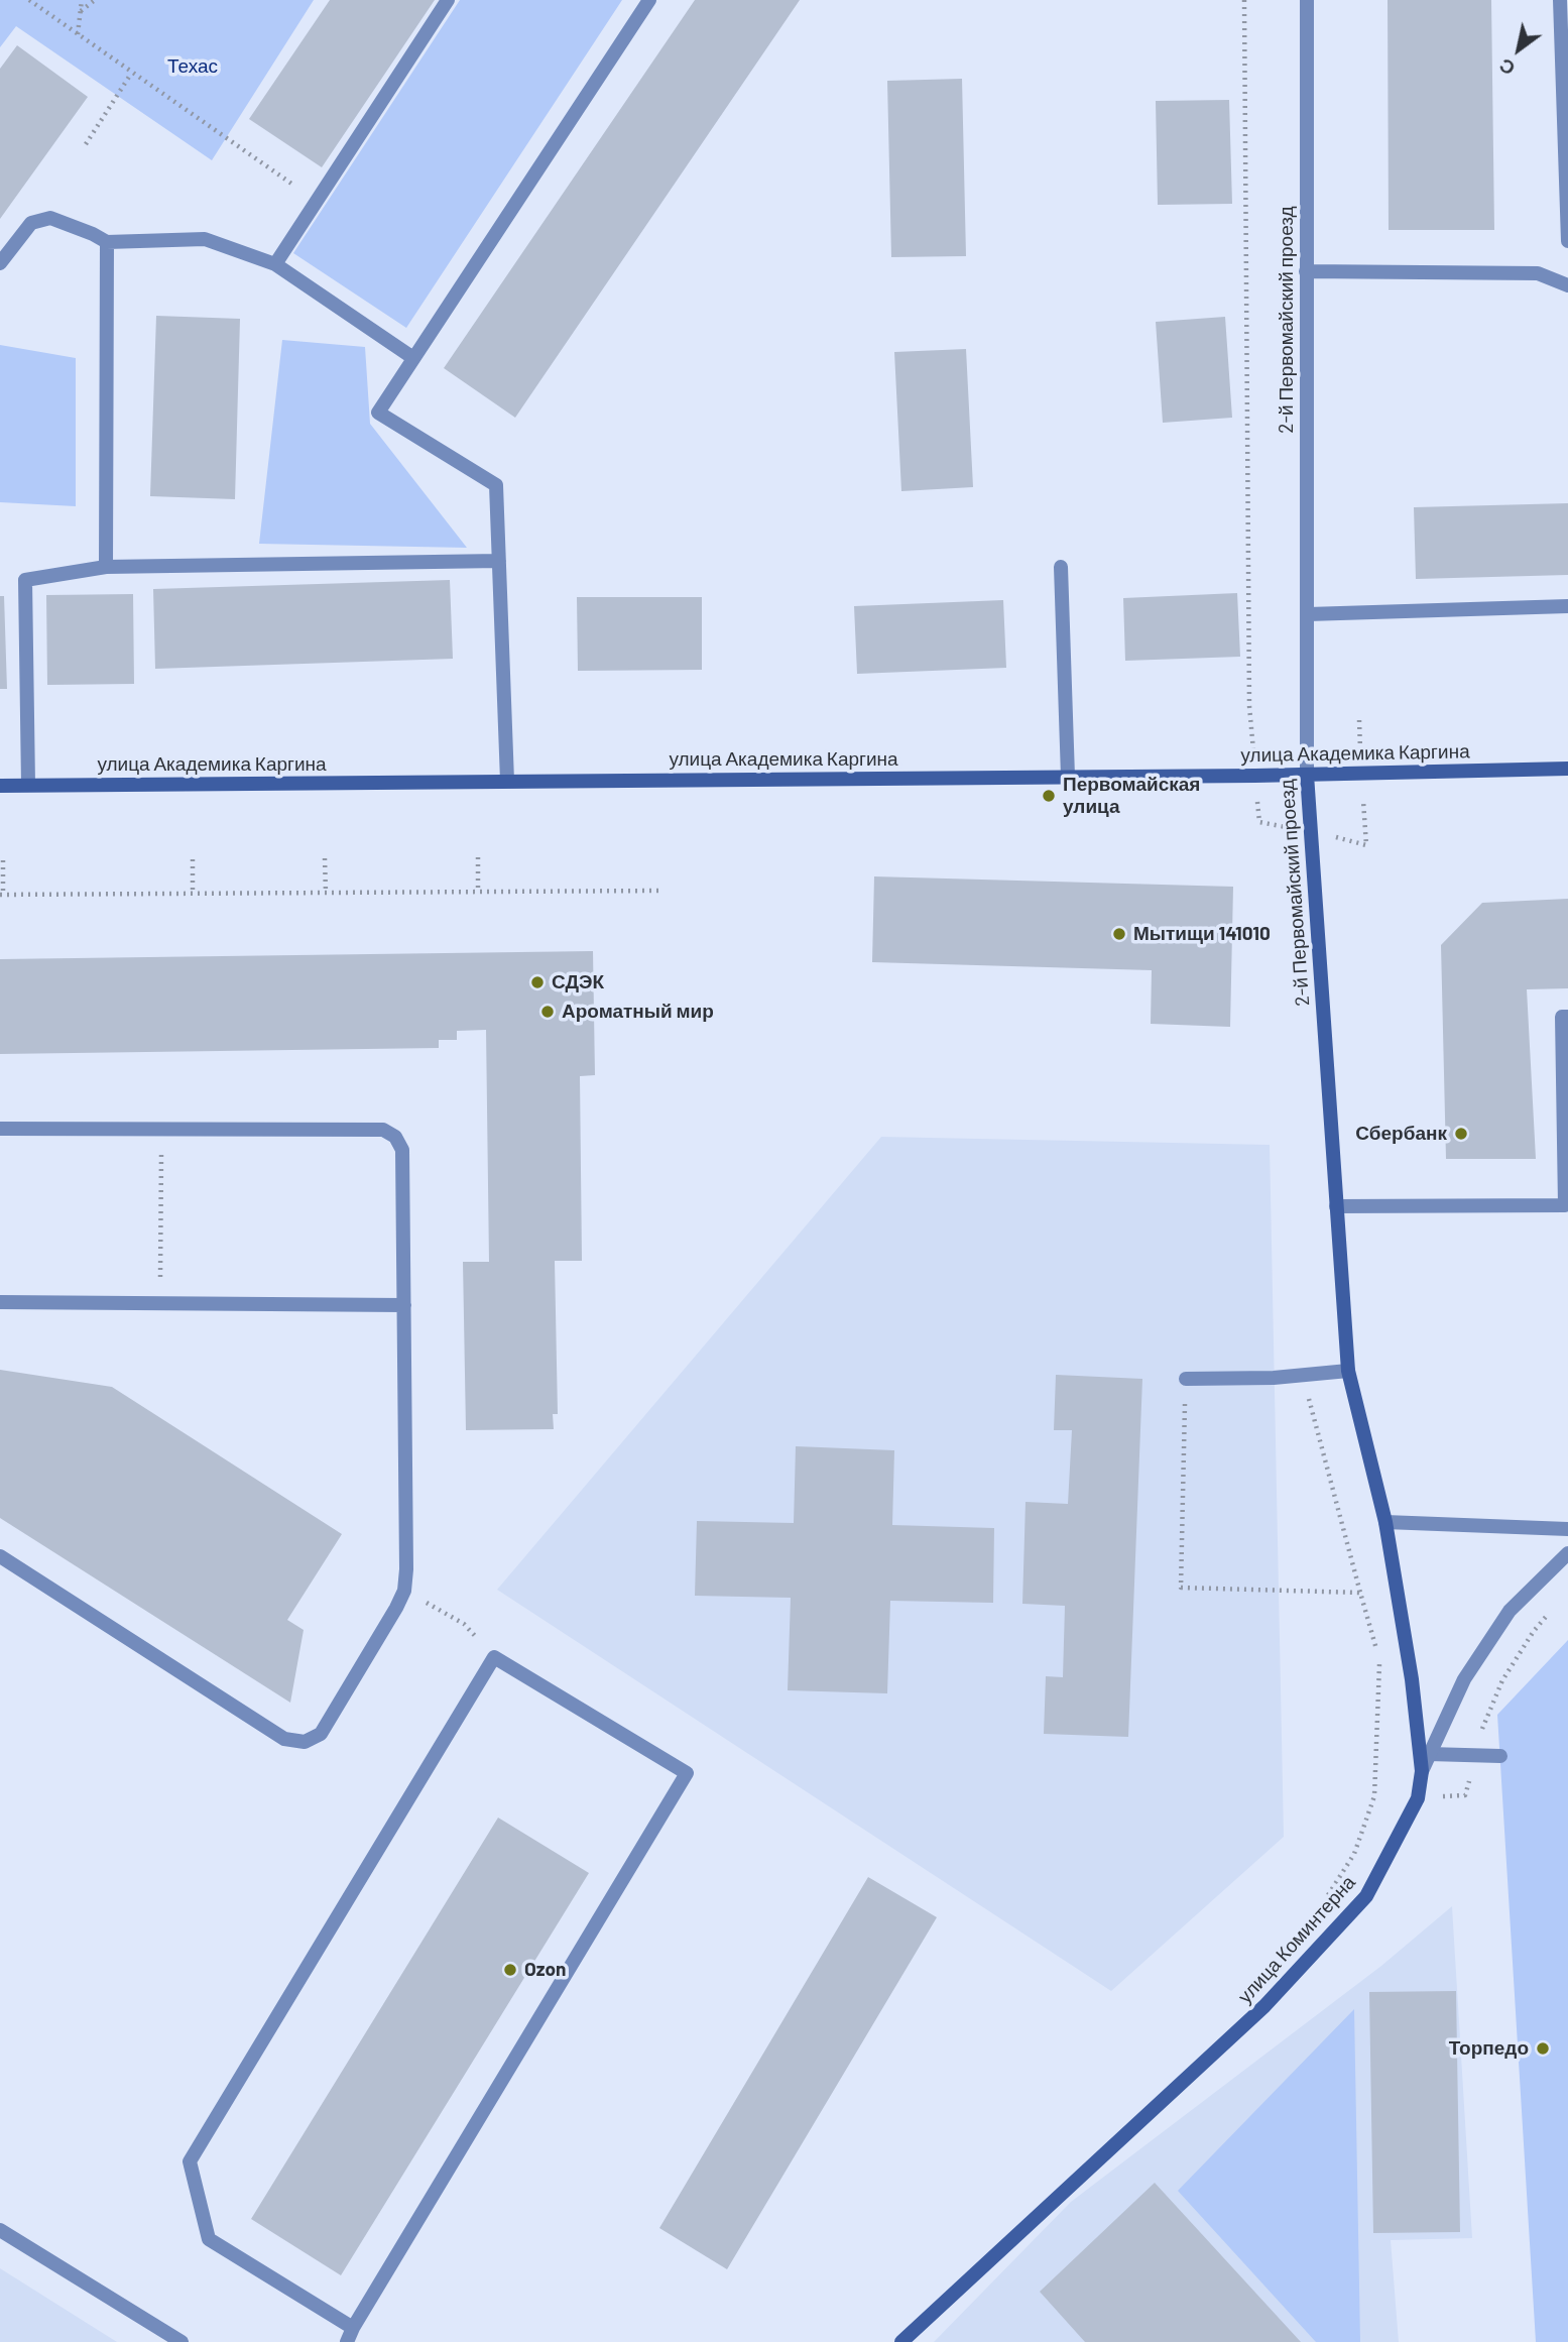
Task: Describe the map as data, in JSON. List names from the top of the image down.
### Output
{
  "streets": {
    "street": ["2-й Первомайский проезд", "улица Академика Каргина", "улица Коминтерна"]
  },
  "crossings": [
    ["2-й Первомайский проезд", "улица Академика Каргина"],
    ["2-й Первомайский проезд", "улица Коминтерна"]
  ],
  "parks": ["Техас"],
  "places": [
    "Первомайская улица",
    "Мытищи 141010",
    "СДЭК",
    "Ароматный мир",
    "Сбербанк",
    "Ozon",
    "Торпедо"
  ],
  "north": "bottom left"
}
